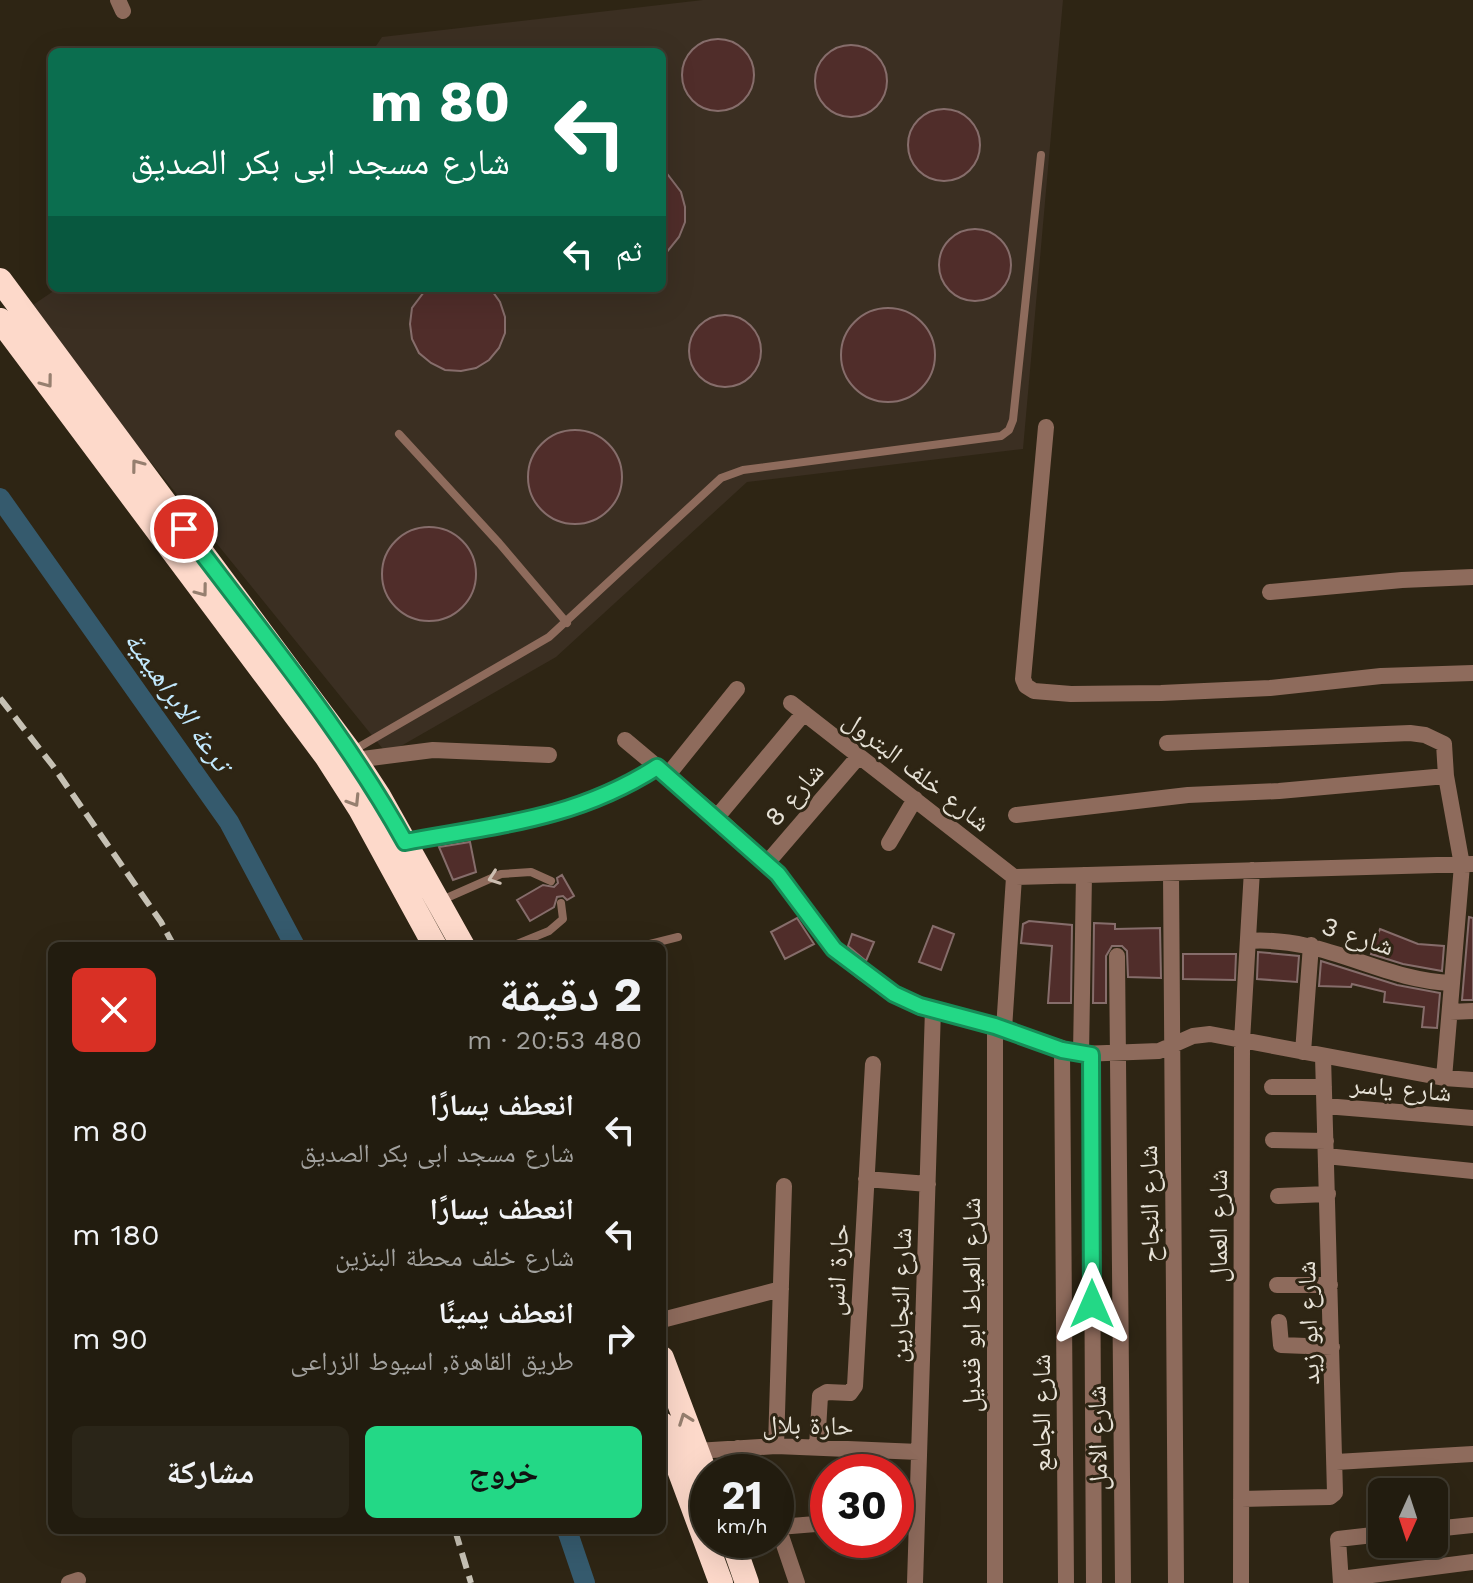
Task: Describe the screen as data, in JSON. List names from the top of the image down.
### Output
{
  "streets": {
    "street": [
      "شارع خلف البترول",
      "شارع 8",
      "شارع 3",
      "شارع ياسر",
      "شارع النجاح",
      "شارع العمال",
      "حارة انس",
      "شارع النجارين",
      "شارع العياط ابو قنديل",
      "شارع ابو زيد",
      "شارع الجامع",
      "حارة بلال",
      "شارع الامل"
    ]
  },
  "crossings": [
    ["شارع خلف البترول", "شارع 8"],
    ["شارع خلف البترول", "شارع العياط ابو قنديل"],
    ["شارع 3", "شارع العمال"],
    ["شارع ياسر", "شارع ابو زيد"],
    ["شارع العمال", "شارع ابو زيد"],
    ["حارة انس", "حارة بلال"],
    ["شارع النجارين", "حارة بلال"]
  ],
  "water": ["ترعة الابراهيمية"],
  "north": "bottom",
  "page": {
    "turn": ["80 m", "شارع مسجد ابى بكر الصديق"],
    "then": "ثم",
    "heading": ["2 دقيقة", "480 m · 20:53"],
    "list": [
      {
        "name": "انعطف يسارًا",
        "note": "شارع مسجد ابى بكر الصديق",
        "value": "80 m"
      },
      {
        "name": "انعطف يسارًا",
        "note": "شارع خلف محطة البنزين",
        "value": "180 m"
      },
      {
        "name": "انعطف يمينًا",
        "note": "طريق القاهرة, اسيوط الزراعى",
        "value": "90 m"
      }
    ],
    "buttons": ["خروج", "مشاركة"],
    "speed": "21 km/h",
    "limit": "30"
  }
}
